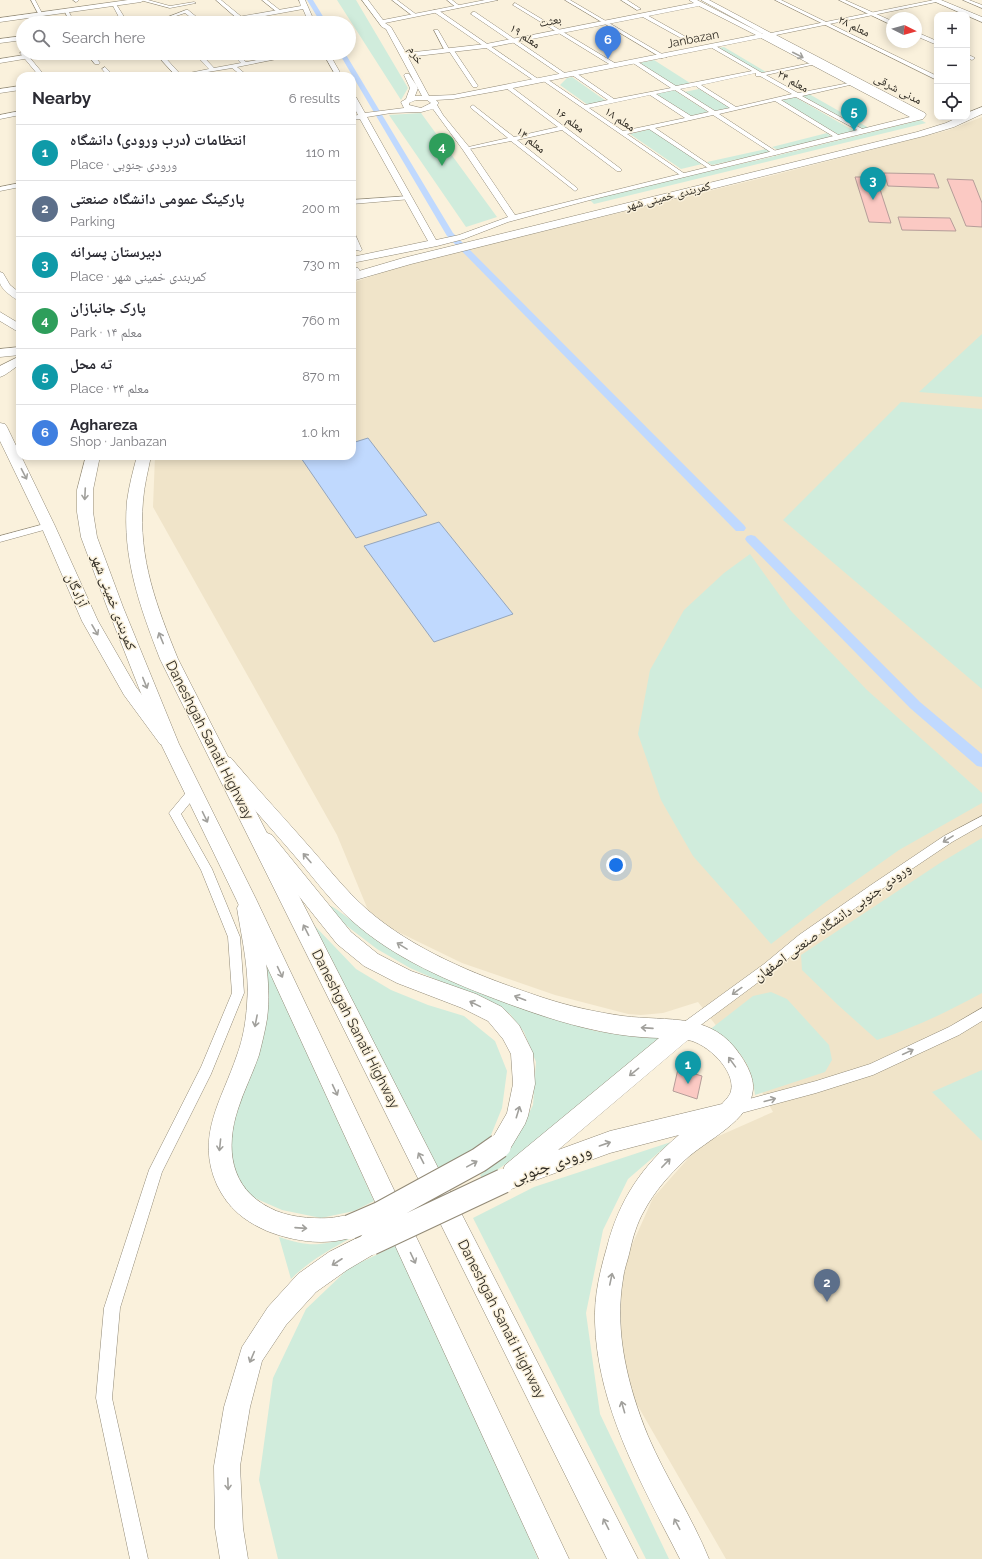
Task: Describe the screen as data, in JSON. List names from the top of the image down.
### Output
{
  "streets": {
    "highway": ["کمربندی خمینی شهر", "Daneshgah Sanati Highway"],
    "main road": ["آزادگان", "ورودی جنوبی"],
    "street": [
      "بعثت",
      "معلم ۲۸",
      "معلم ۱۹",
      "Janbazan",
      "خرم",
      "معلم ۲۴",
      "مدنی شرقی",
      "معلم ۱۸",
      "معلم ۱۶",
      "معلم ۱۴",
      "ورودی جنوبی دانشگاه صنعتی اصفهان"
    ]
  },
  "crossings": [
    ["بعثت", "معلم ۱۹"],
    ["بعثت", "خرم"],
    ["بعثت", "مدنی شرقی"],
    ["بعثت", "معلم ۱۸"],
    ["معلم ۲۸", "Janbazan"],
    ["معلم ۱۹", "Janbazan"],
    ["Janbazan", "معلم ۲۴"],
    ["Janbazan", "مدنی شرقی"],
    ["Janbazan", "معلم ۱۸"],
    ["Janbazan", "معلم ۱۶"],
    ["کمربندی خمینی شهر", "آزادگان"],
    ["ورودی جنوبی دانشگاه صنعتی اصفهان", "ورودی جنوبی"]
  ],
  "one_way": ["آزادگان", "ورودی جنوبی دانشگاه صنعتی اصفهان"],
  "north": "right",
  "page": {
    "map_buttons": ["+", "−"],
    "search": "Search here",
    "pins": [
      "6",
      "5",
      "4",
      "3",
      "1",
      "2"
    ],
    "heading": ["Nearby", "6 results"],
    "list": [
      {
        "mark": "1",
        "name": "انتظامات (درب ورودی) دانشگاه",
        "note": "Place · ورودی جنوبی",
        "value": "110 m"
      },
      {
        "mark": "2",
        "name": "پارکینگ عمومی دانشگاه صنعتی",
        "note": "Parking",
        "value": "200 m"
      },
      {
        "mark": "3",
        "name": "دبیرستان پسرانه",
        "note": "Place · کمربندی خمینی شهر",
        "value": "730 m"
      },
      {
        "mark": "4",
        "name": "پارک جانبازان",
        "note": "Park · معلم ۱۴",
        "value": "760 m"
      },
      {
        "mark": "5",
        "name": "ته محل",
        "note": "Place · معلم ۲۴",
        "value": "870 m"
      },
      {
        "mark": "6",
        "name": "Aghareza",
        "note": "Shop · Janbazan",
        "value": "1.0 km"
      }
    ]
  }
}
